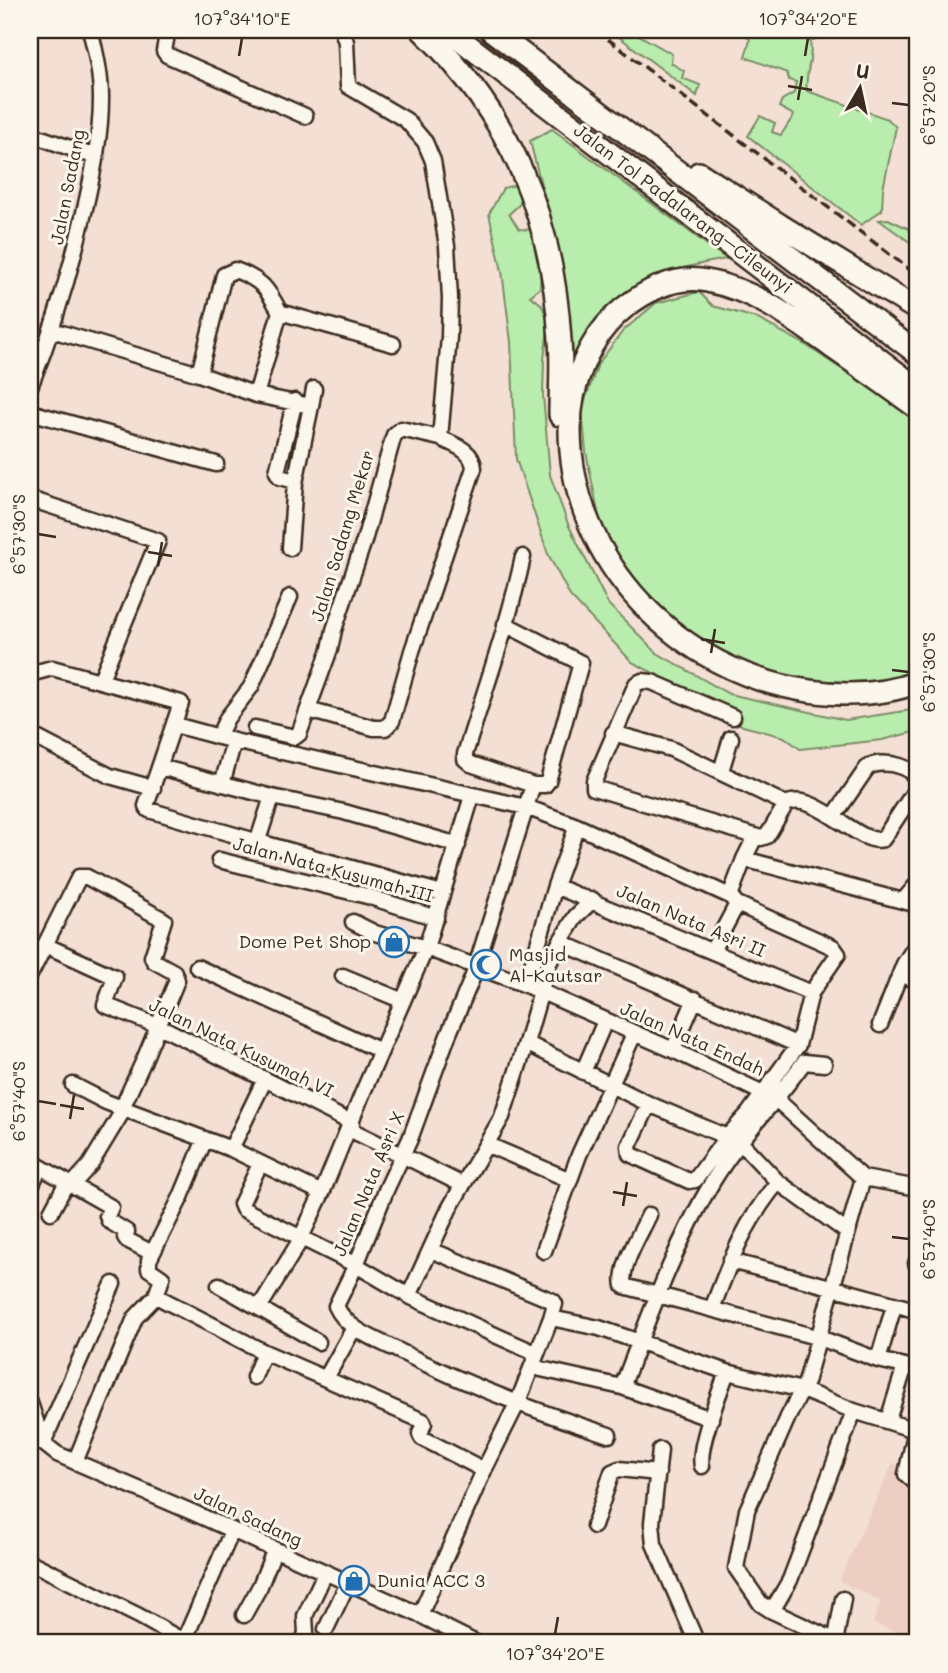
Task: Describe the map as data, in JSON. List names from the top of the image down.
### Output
{
  "streets": {
    "highway": ["Jalan Tol Padalarang–Cileunyi"],
    "street": [
      "Jalan Sadang",
      "Jalan Sadang Mekar",
      "Jalan Nata Kusumah III",
      "Jalan Nata Asri II",
      "Jalan Nata Endah",
      "Jalan Nata Kusumah VI",
      "Jalan Nata Asri X"
    ]
  },
  "crossings": [
    ["Jalan Nata Endah", "Jalan Nata Asri X"],
    ["Jalan Nata Kusumah VI", "Jalan Nata Asri X"]
  ],
  "places": {
    "shop": ["Dome Pet Shop", "Dunia ACC 3"],
    "mosque": ["Masjid Al-Kautsar"]
  },
  "north": "top",
  "coordinates": [
    "107°34'10\"E",
    "107°34'20\"E",
    "6°57'20\"S",
    "6°57'30\"S",
    "6°57'40\"S"
  ]
}
